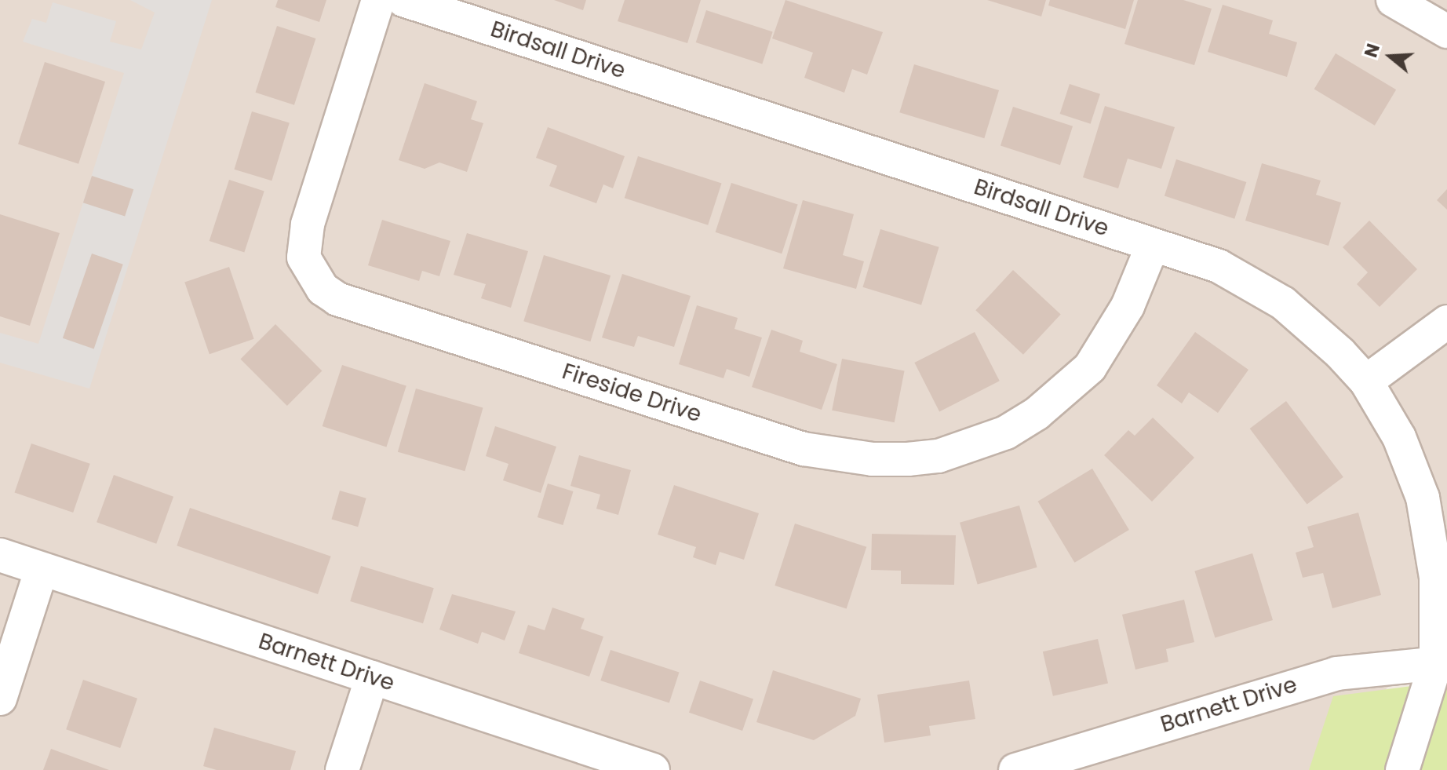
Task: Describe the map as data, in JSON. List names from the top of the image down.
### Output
{
  "streets": {
    "street": ["Birdsall Drive", "Fireside Drive", "Barnett Drive"]
  },
  "crossings": [
    ["Birdsall Drive", "Fireside Drive"],
    ["Birdsall Drive", "Barnett Drive"]
  ],
  "north": "left"
}
